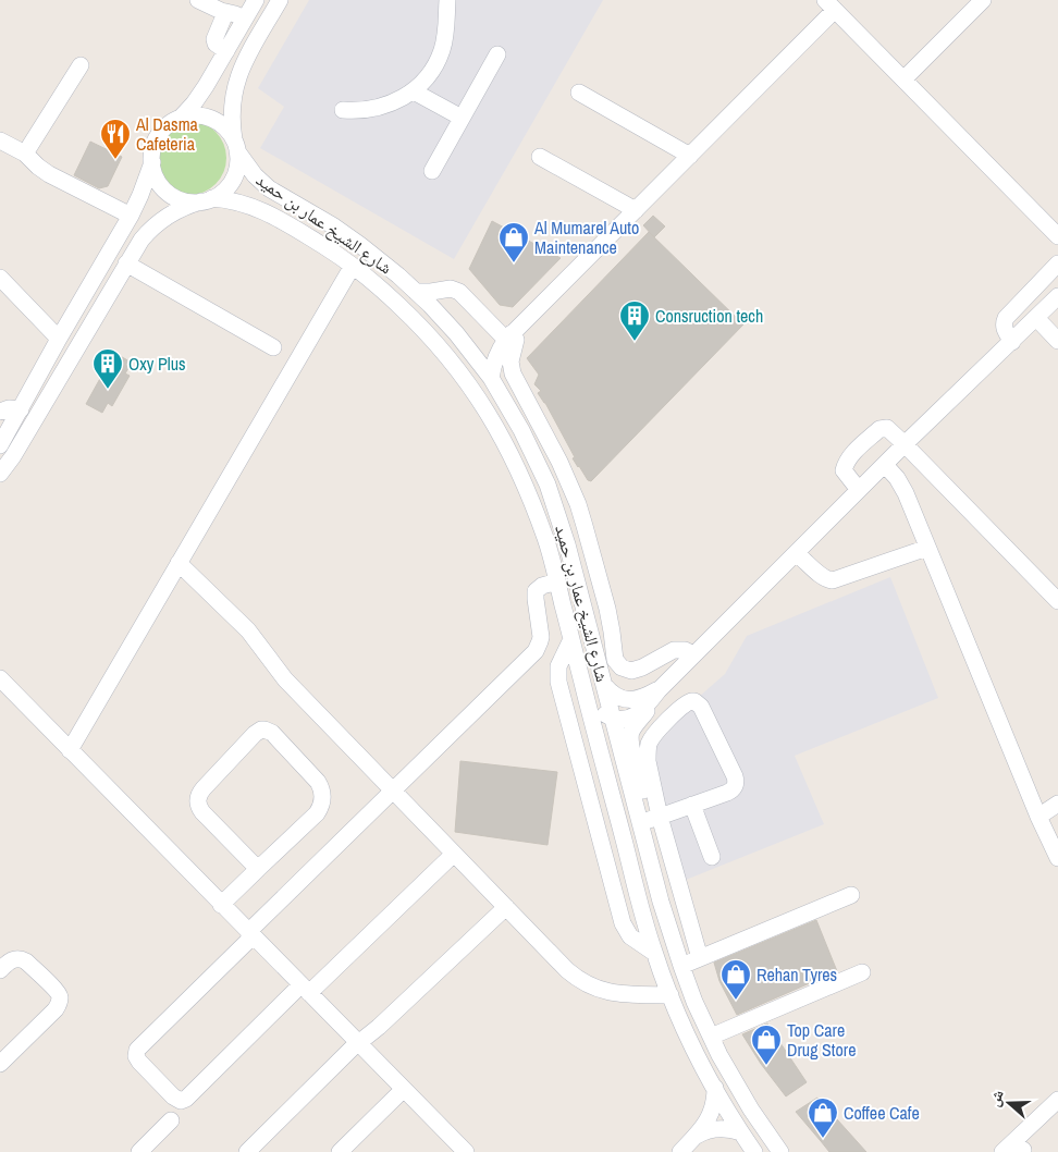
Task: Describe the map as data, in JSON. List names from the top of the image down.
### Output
{
  "streets": {
    "street": ["شارع الشيخ عمار بن حميد"]
  },
  "places": {
    "restaurant": ["Al Dasma Cafeteria"],
    "shop": [
      "Al Mumarel Auto Maintenance",
      "Rehan Tyres",
      "Top Care Drug Store",
      "Coffee Cafe"
    ],
    "building": ["Consruction tech", "Oxy Plus"]
  },
  "north": "left"
}
